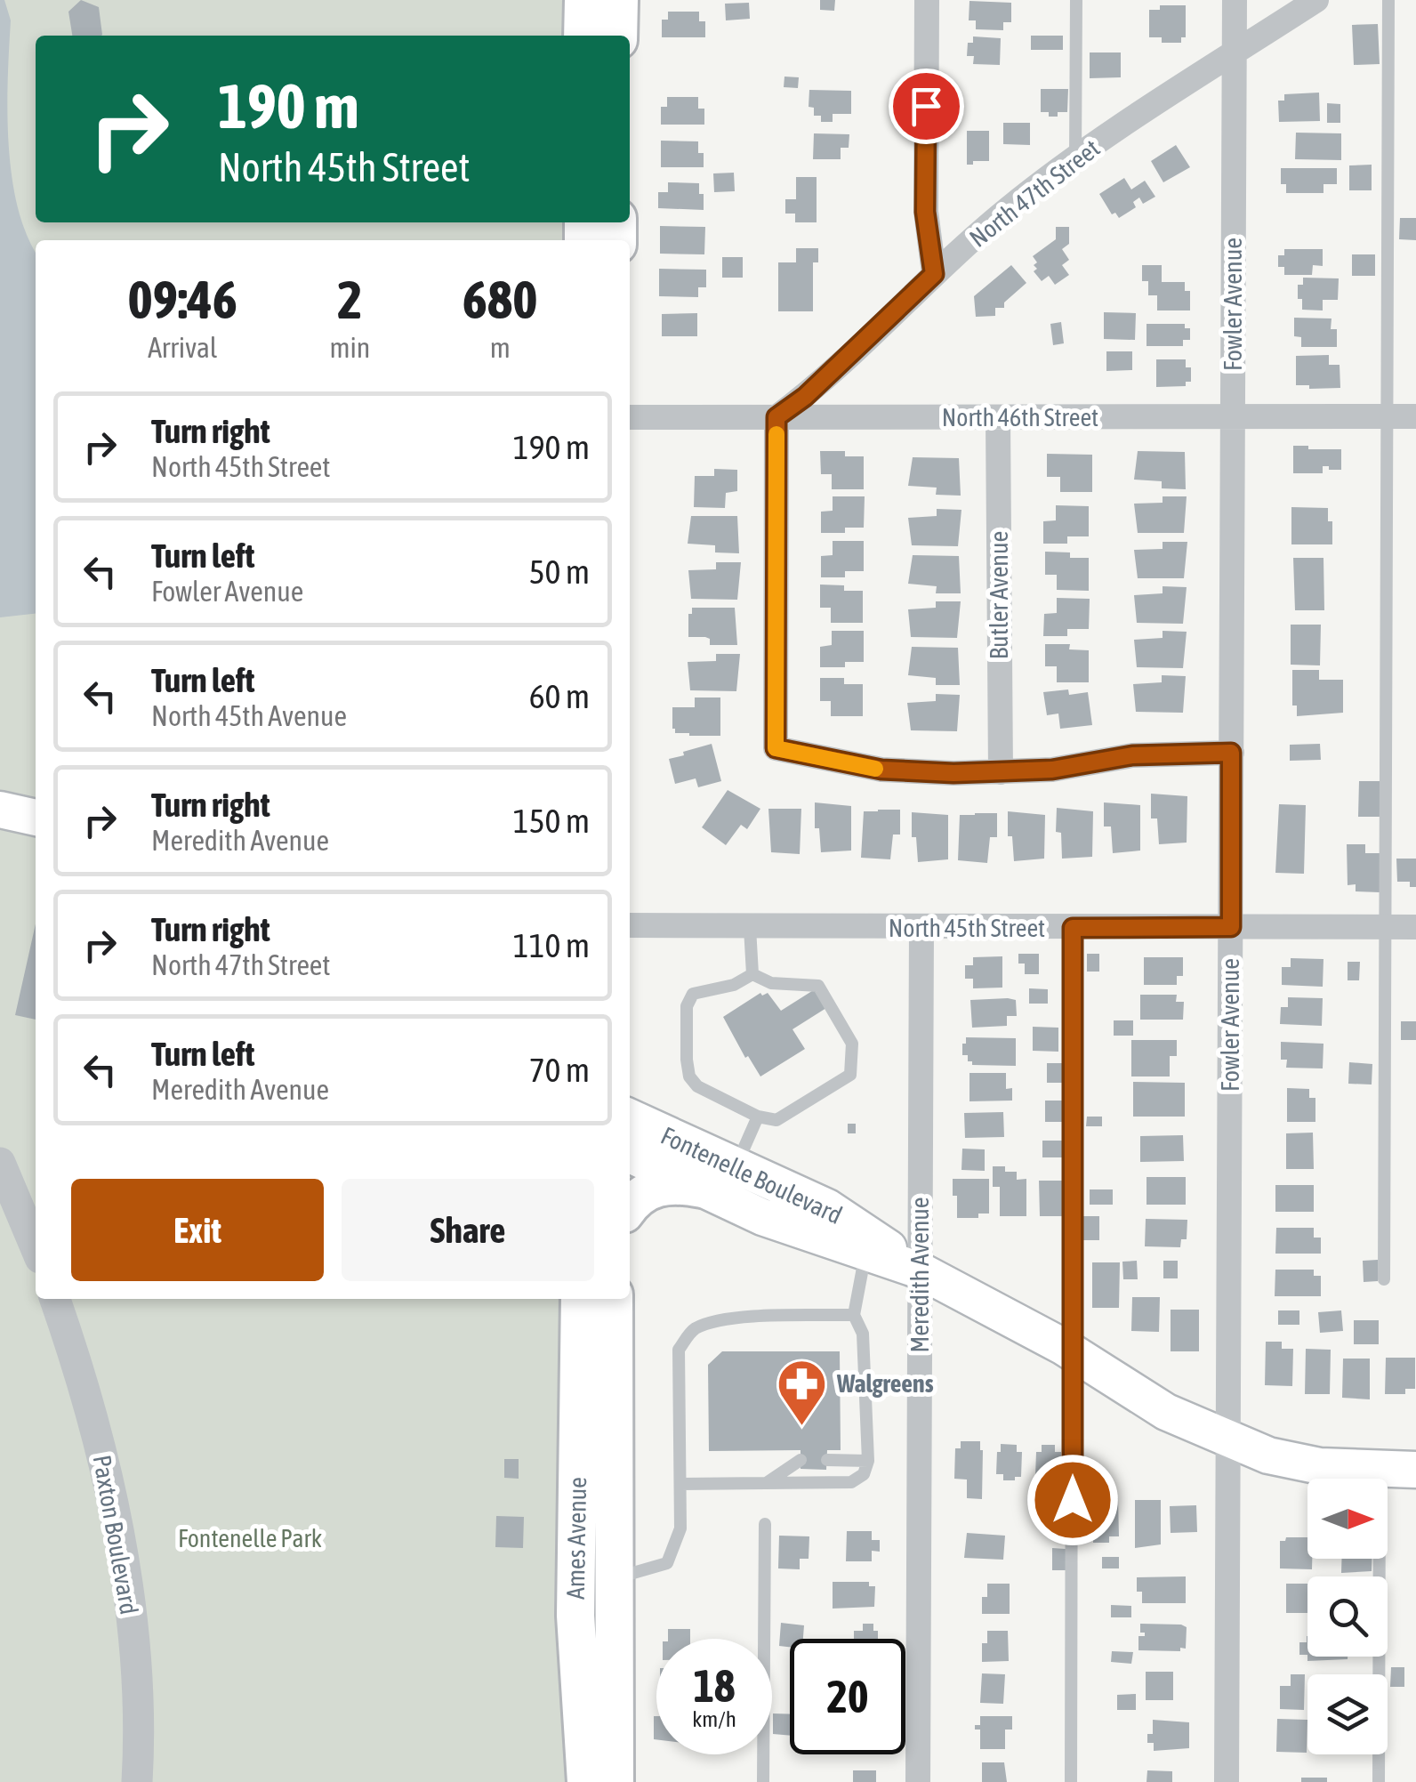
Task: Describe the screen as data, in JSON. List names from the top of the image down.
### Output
{
  "streets": {
    "main road": ["Fontenelle Boulevard", "Ames Avenue"],
    "street": [
      "North 47th Street",
      "Fowler Avenue",
      "North 46th Street",
      "Butler Avenue",
      "North 45th Street",
      "Meredith Avenue",
      "Paxton Boulevard"
    ]
  },
  "crossings": [
    ["North 47th Street", "Fowler Avenue"],
    ["North 47th Street", "North 46th Street"],
    ["Fowler Avenue", "North 46th Street"],
    ["Fowler Avenue", "North 45th Street"],
    ["Fowler Avenue", "Fontenelle Boulevard"],
    ["North 46th Street", "Butler Avenue"],
    ["North 45th Street", "Meredith Avenue"],
    ["Fontenelle Boulevard", "Meredith Avenue"]
  ],
  "parks": ["Fontenelle Park"],
  "places": {
    "pharmacy": ["Walgreens"]
  },
  "north": "right",
  "page": {
    "turn": ["190 m", "North 45th Street"],
    "eta": [
      "09:46",
      "Arrival",
      "2",
      "min",
      "680",
      "m"
    ],
    "list": [
      {
        "name": "Turn right",
        "note": "North 45th Street",
        "value": "190 m"
      },
      {
        "name": "Turn left",
        "note": "Fowler Avenue",
        "value": "50 m"
      },
      {
        "name": "Turn left",
        "note": "North 45th Avenue",
        "value": "60 m"
      },
      {
        "name": "Turn right",
        "note": "Meredith Avenue",
        "value": "150 m"
      },
      {
        "name": "Turn right",
        "note": "North 47th Street",
        "value": "110 m"
      },
      {
        "name": "Turn left",
        "note": "Meredith Avenue",
        "value": "70 m"
      }
    ],
    "buttons": ["Exit", "Share"],
    "speed": "18 km/h",
    "limit": "20"
  }
}
